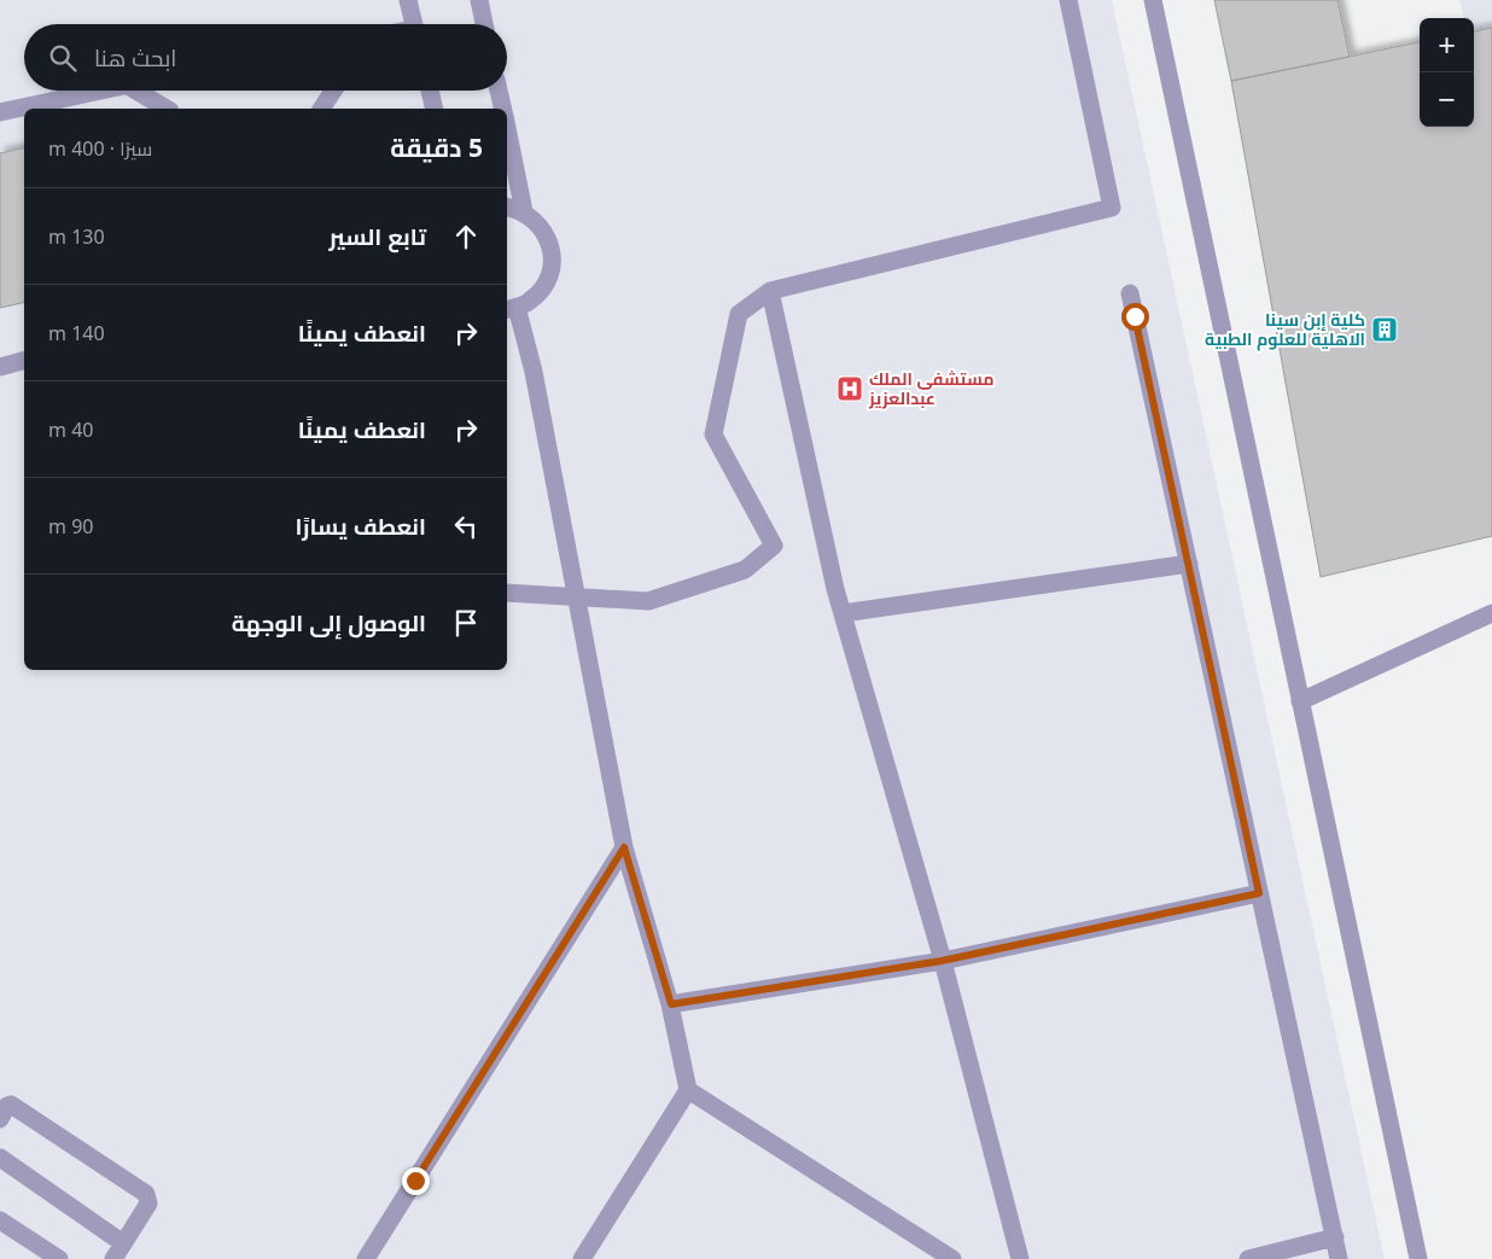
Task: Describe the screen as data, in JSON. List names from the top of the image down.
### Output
{
  "places": {
    "building": ["كلية إبن سينا الاهلية للعلوم الطبية"],
    "hospital": ["مستشفى الملك عبدالعزيز"]
  },
  "page": {
    "map_buttons": ["+", "−"],
    "search": "ابحث هنا",
    "heading": ["5 دقيقة", "سيرًا · 400 m"],
    "list": [
      ["تابع السير", "130 m"],
      ["انعطف يمينًا", "140 m"],
      ["انعطف يمينًا", "40 m"],
      ["انعطف يسارًا", "90 m"],
      "الوصول إلى الوجهة"
    ]
  }
}
